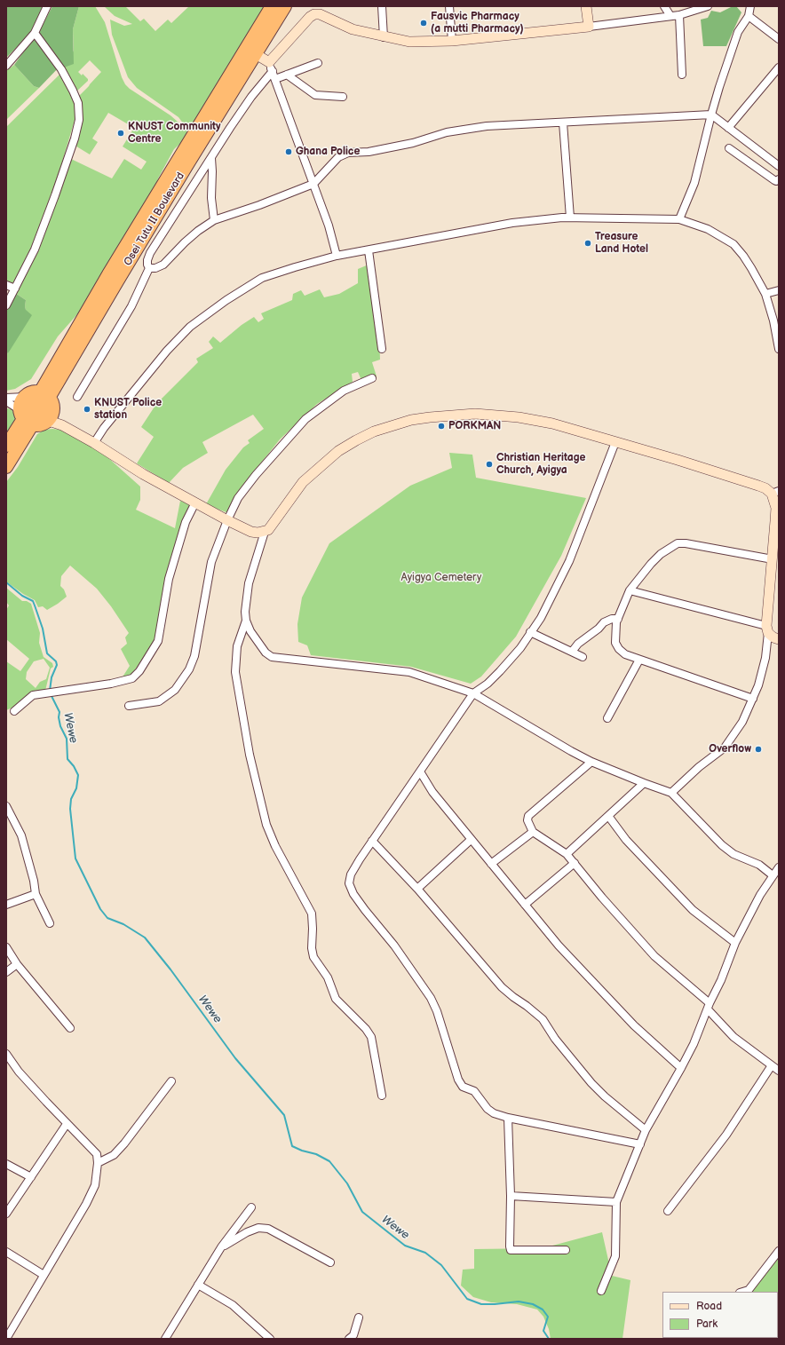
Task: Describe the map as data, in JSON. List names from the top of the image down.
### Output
{
  "streets": {
    "highway": ["Osei Tutu II Boulevard"]
  },
  "water": ["Wewe"],
  "parks": ["Ayigya Cemetery"],
  "places": [
    "Fausvic Pharmacy (a mutti Pharmacy)",
    "KNUST Community Centre",
    "Ghana Police",
    "Treasure Land Hotel",
    "KNUST Police station",
    "PORKMAN",
    "Christian Heritage Church, Ayigya",
    "Overflow"
  ],
  "legend": ["Road", "Park"]
}
